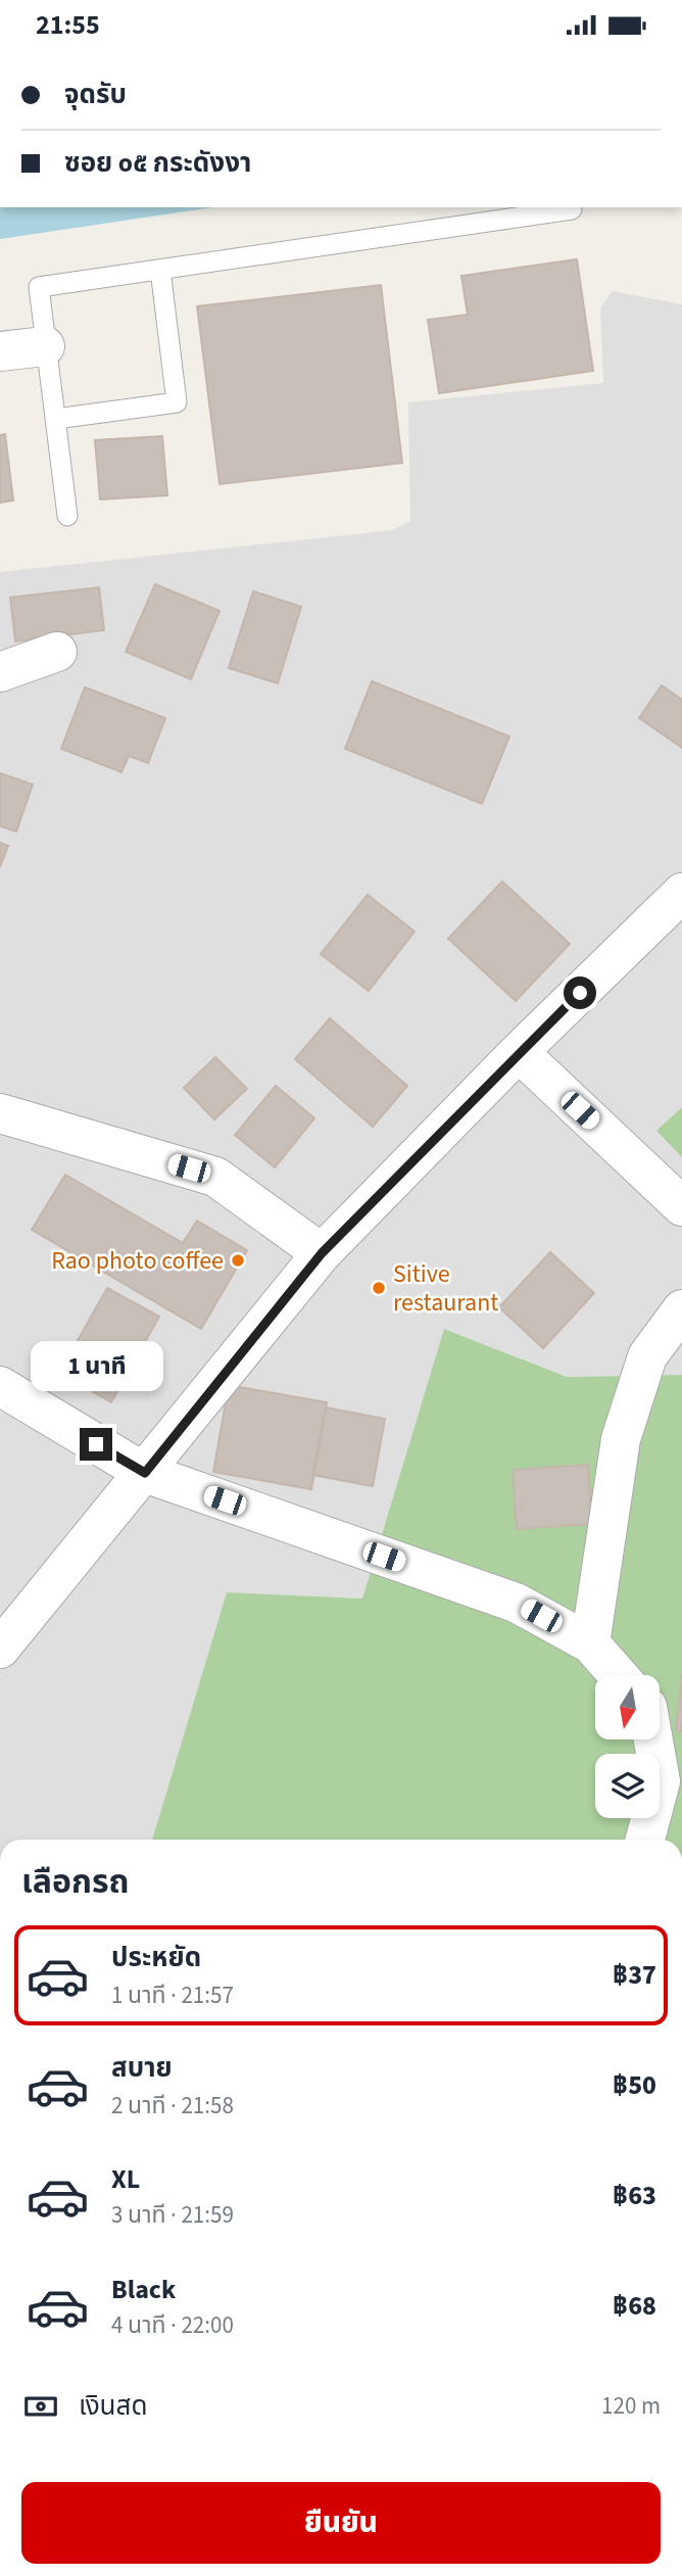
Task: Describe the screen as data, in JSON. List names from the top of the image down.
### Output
{
  "places": ["Rao photo coffee", "Sitive restaurant"],
  "north": "bottom",
  "page": {
    "status": "21:55",
    "banner": ["จุดรับ", "ซอย ๐๕ กระดังงา"],
    "bubble": "1 นาที",
    "heading": "เลือกรถ",
    "list": [
      {
        "name": "ประหยัด",
        "note": "1 นาที · 21:57",
        "value": "฿37"
      },
      {
        "name": "สบาย",
        "note": "2 นาที · 21:58",
        "value": "฿50"
      },
      {
        "name": "XL",
        "note": "3 นาที · 21:59",
        "value": "฿63"
      },
      {
        "name": "Black",
        "note": "4 นาที · 22:00",
        "value": "฿68"
      }
    ],
    "pay": ["เงินสด", "120 m"],
    "buttons": "ยืนยัน"
  }
}
